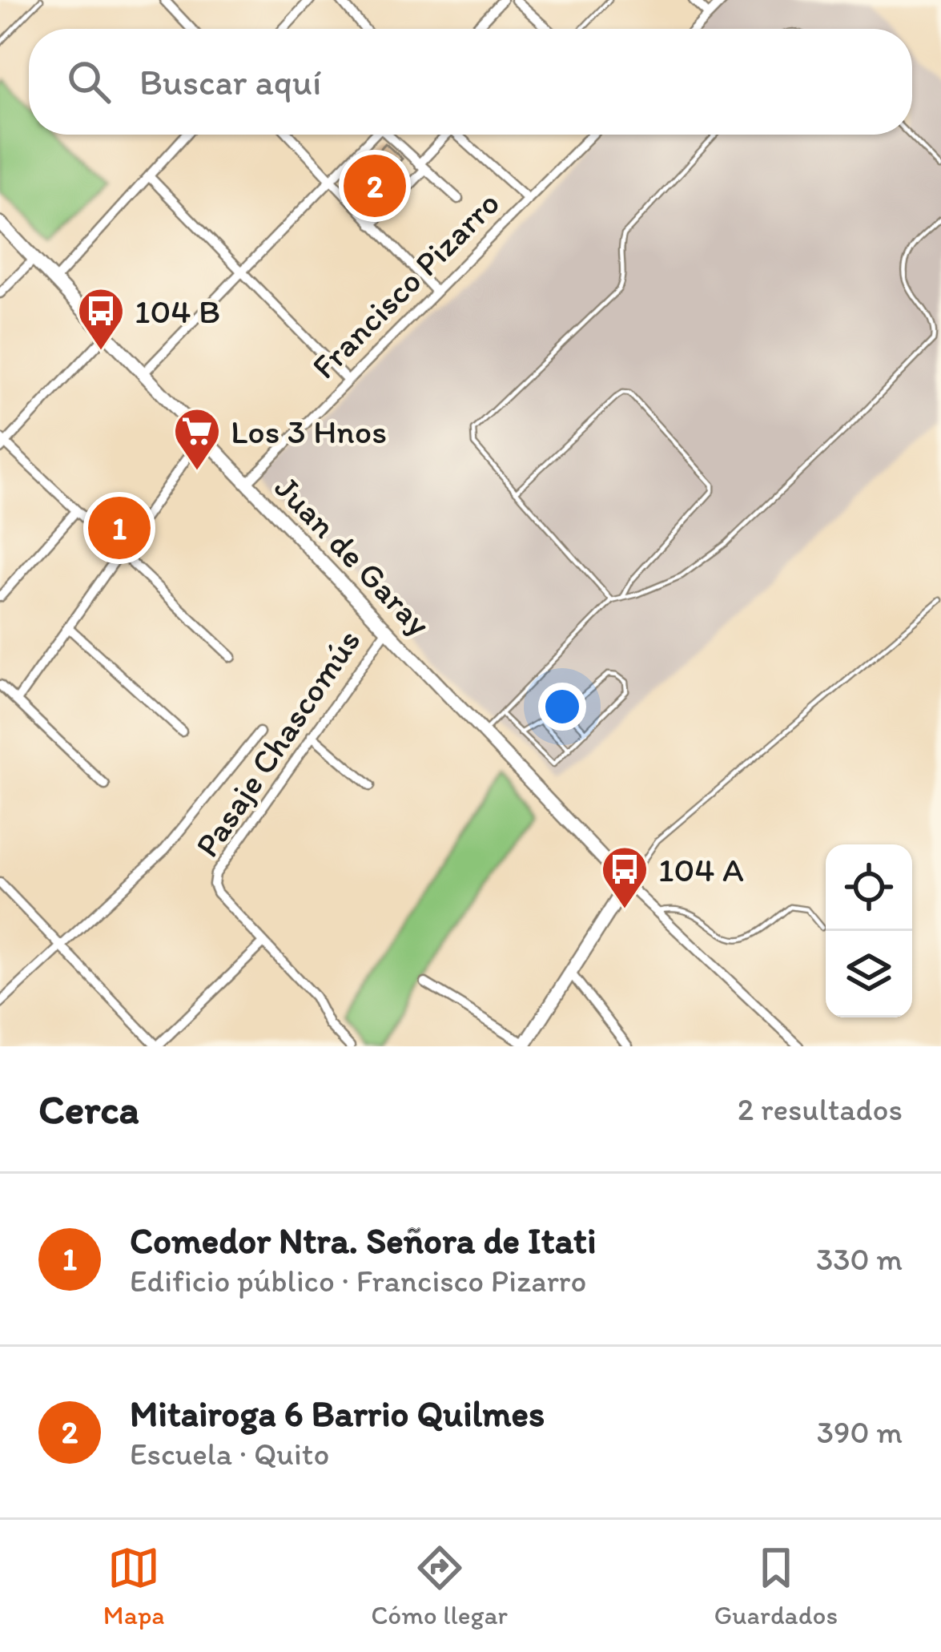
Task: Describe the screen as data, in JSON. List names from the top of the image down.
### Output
{
  "streets": {
    "street": ["Francisco Pizarro", "Juan de Garay", "Pasaje Chascomús"]
  },
  "crossings": [
    ["Francisco Pizarro", "Juan de Garay"],
    ["Juan de Garay", "Pasaje Chascomús"]
  ],
  "places": {
    "bus stop": ["104 B", "104 A"],
    "supermarket": ["Los 3 Hnos"]
  },
  "page": {
    "search": "Buscar aquí",
    "pins": ["2", "1"],
    "heading": ["Cerca", "2 resultados"],
    "list": [
      {
        "mark": "1",
        "name": "Comedor Ntra. Señora de Itati",
        "note": "Edificio público · Francisco Pizarro",
        "value": "330 m"
      },
      {
        "mark": "2",
        "name": "Mitairoga 6 Barrio Quilmes",
        "note": "Escuela · Quito",
        "value": "390 m"
      }
    ],
    "nav": ["Mapa", "Cómo llegar", "Guardados"]
  }
}
